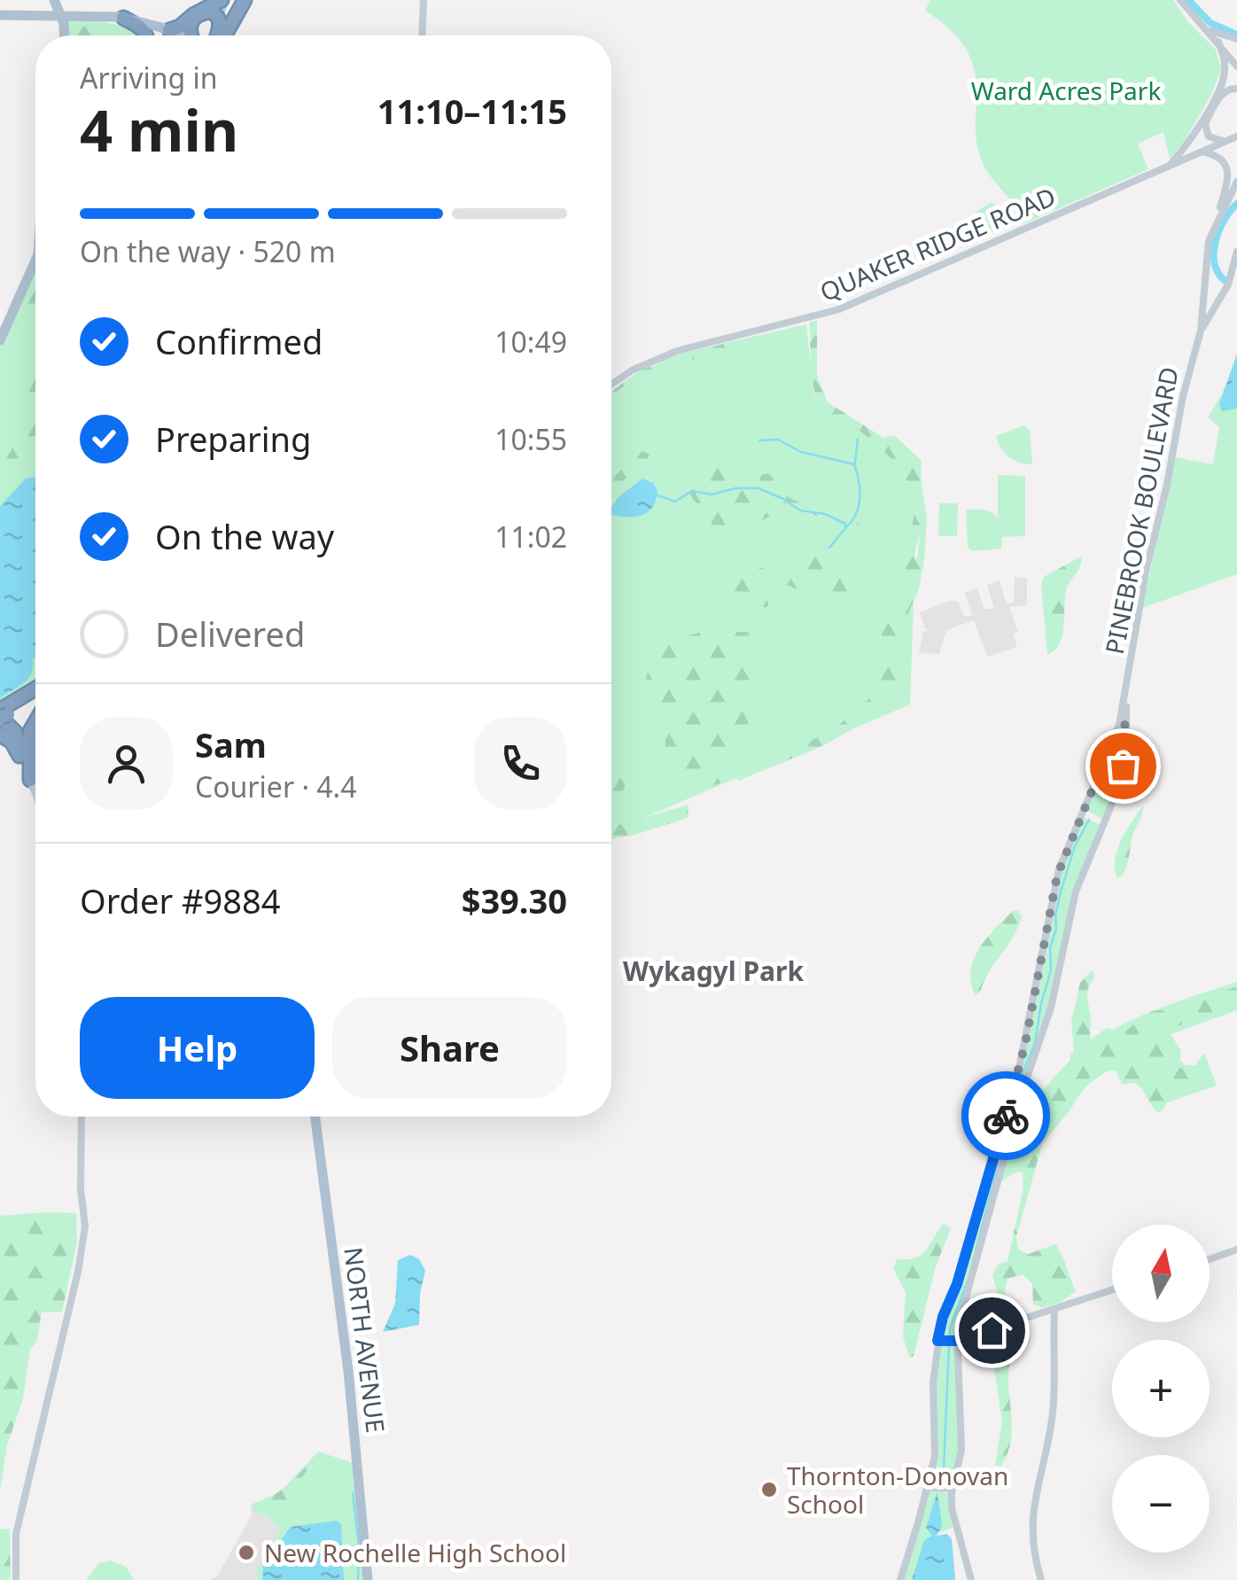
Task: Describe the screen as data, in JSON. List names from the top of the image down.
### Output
{
  "streets": {
    "main road": ["NORTH AVENUE"],
    "street": ["QUAKER RIDGE ROAD", "PINEBROOK BOULEVARD"]
  },
  "districts": ["Wykagyl Park"],
  "parks": ["Ward Acres Park"],
  "places": ["Thornton-Donovan School", "New Rochelle High School"],
  "north": "top",
  "page": {
    "heading": ["4 min", "Arriving in", "11:10–11:15"],
    "panel": [
      "Sam",
      "Courier · 4.4",
      "Order #9884",
      "$39.30"
    ],
    "bar": "On the way · 520 m",
    "list": [
      ["Confirmed", "10:49"],
      ["Preparing", "10:55"],
      ["On the way", "11:02"],
      "Delivered"
    ],
    "buttons": ["Help", "Share"],
    "map_buttons": ["+", "−"]
  }
}
